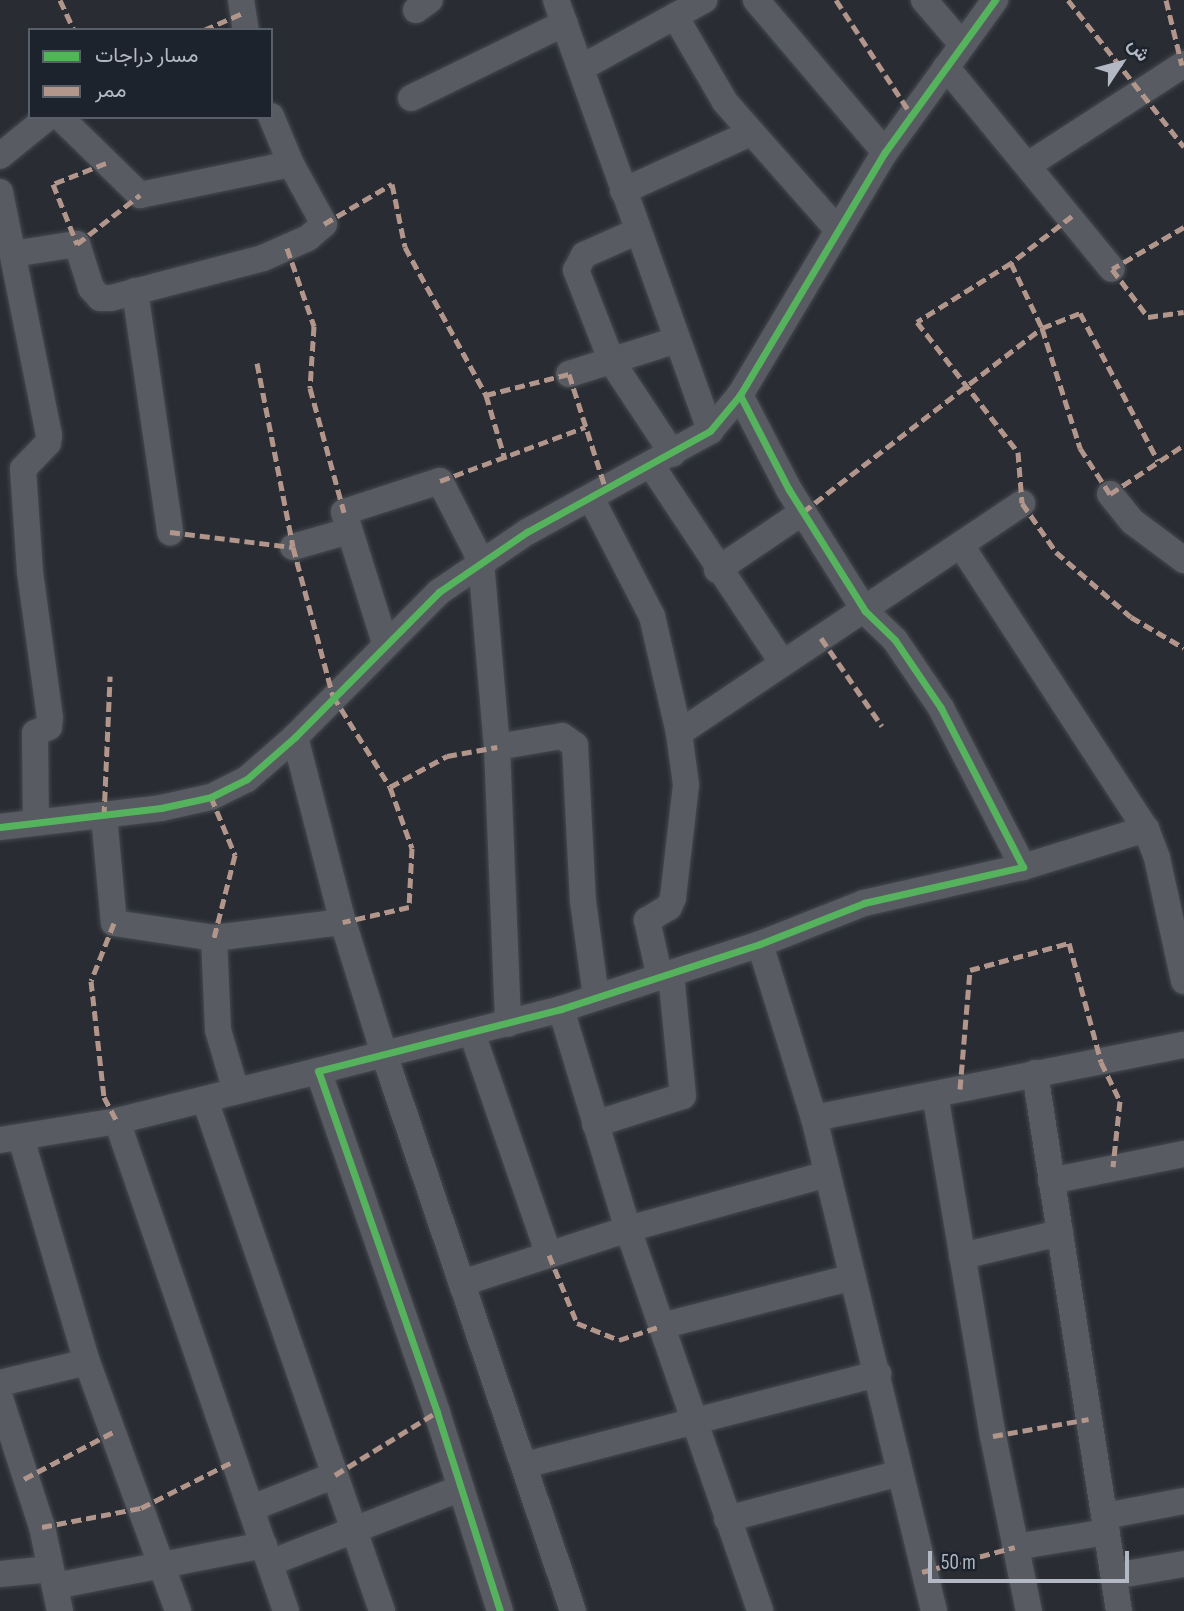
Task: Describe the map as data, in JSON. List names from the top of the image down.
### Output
{
  "legend": ["مسار دراجات", "ممر"],
  "scale_bar": "50 m",
  "north": "top right"
}
